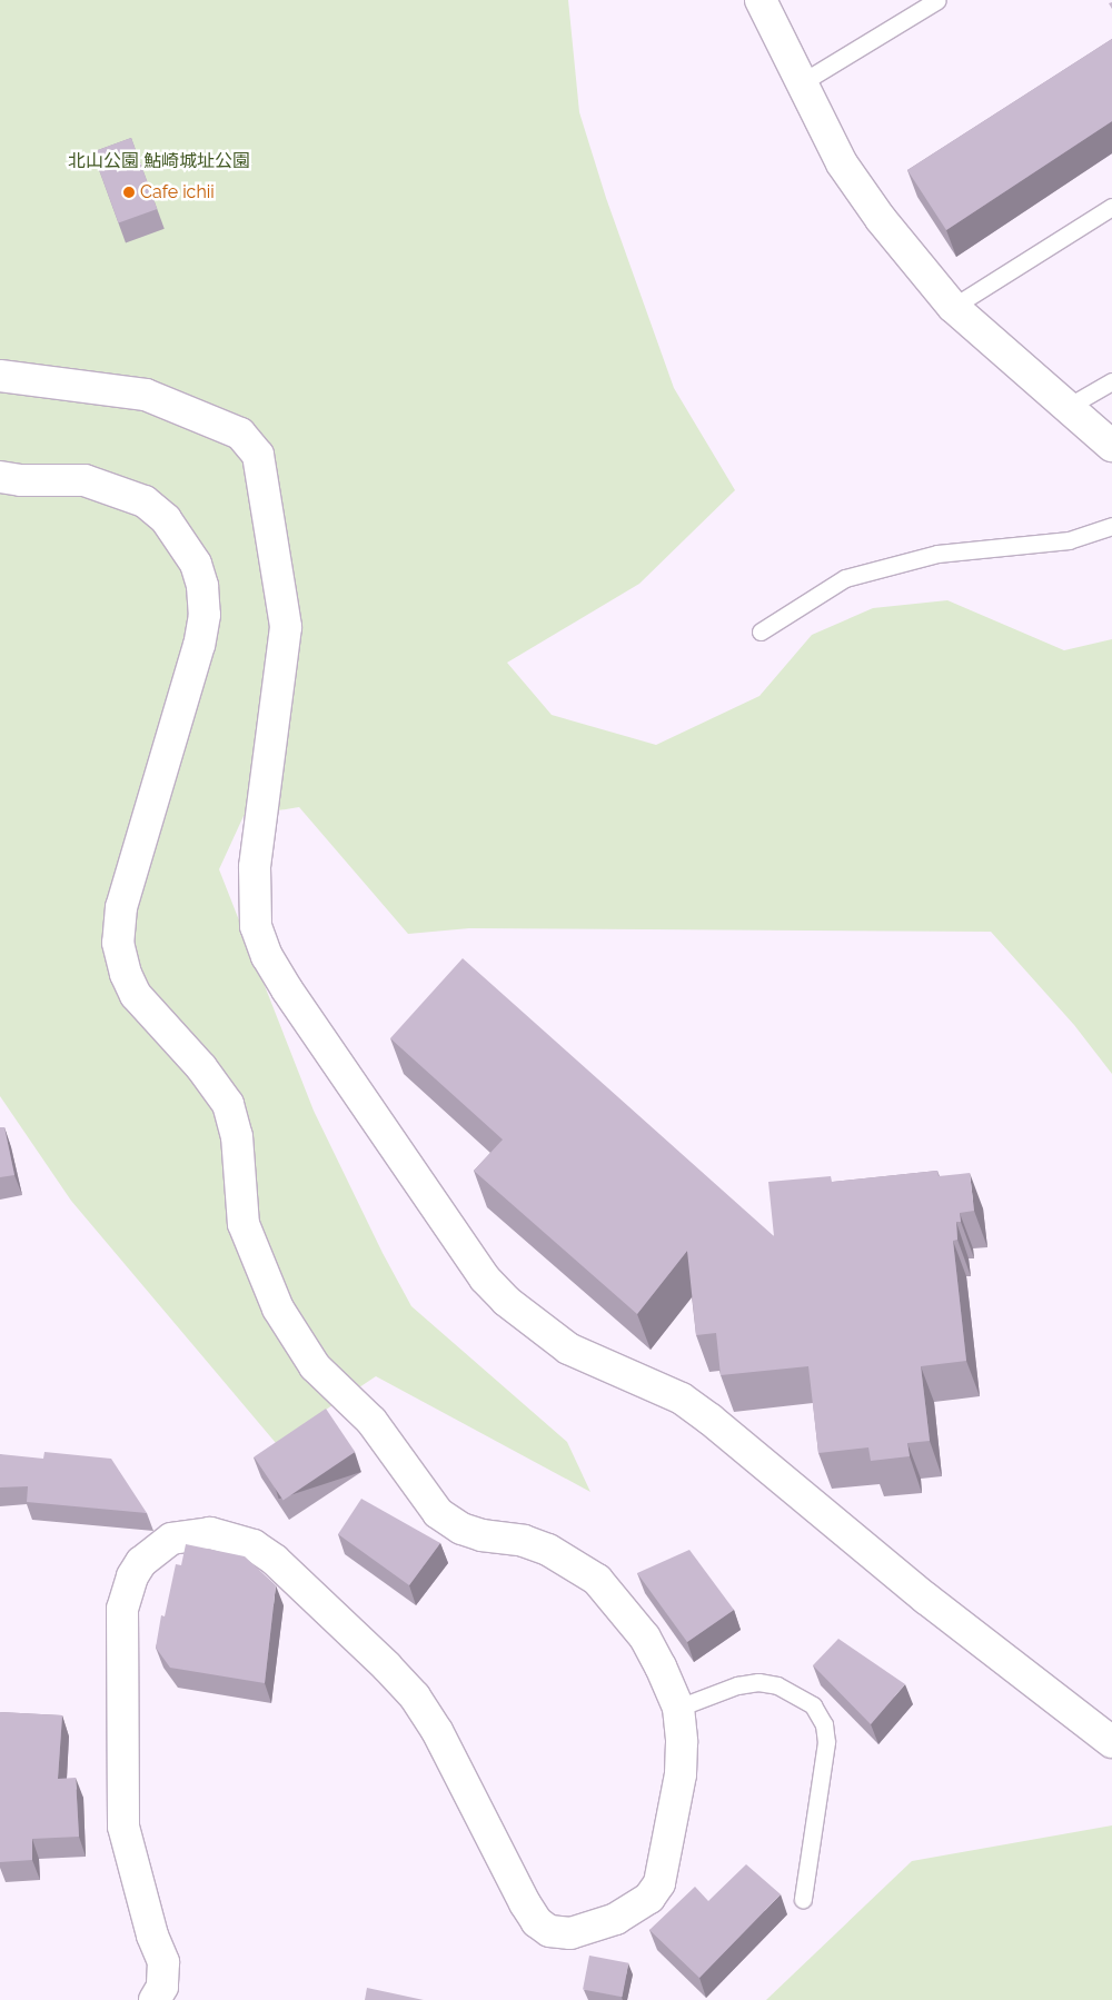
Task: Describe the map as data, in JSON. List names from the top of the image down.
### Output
{
  "parks": ["北山公園 鮎崎城址公園"],
  "places": ["Cafe ichii"]
}
